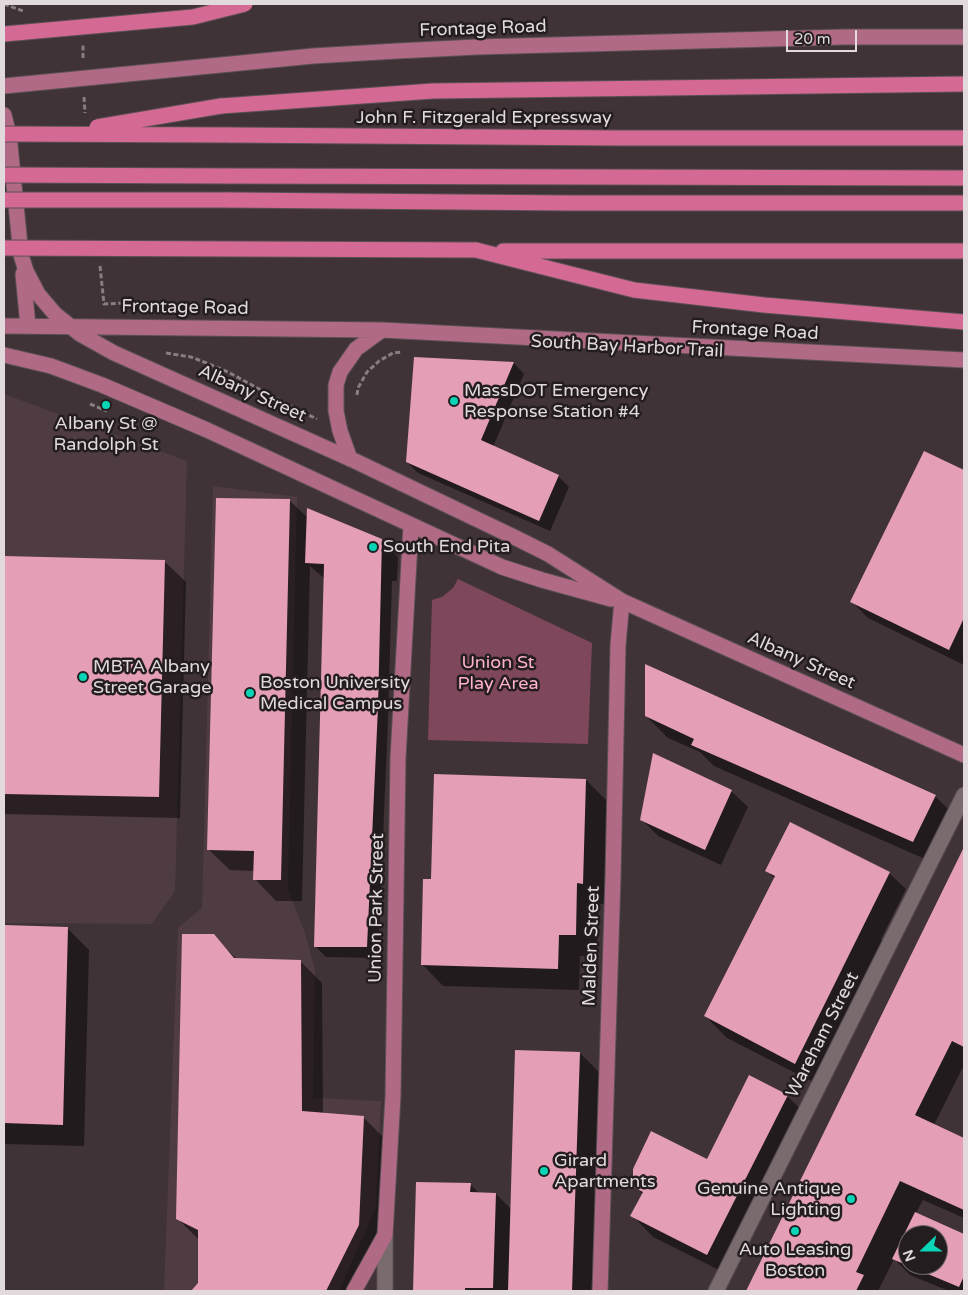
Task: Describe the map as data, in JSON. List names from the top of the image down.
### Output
{
  "streets": {
    "highway": ["John F. Fitzgerald Expressway"],
    "main road": [
      "Frontage Road",
      "Albany Street",
      "Union Park Street",
      "Malden Street"
    ],
    "street": ["Wareham Street"]
  },
  "crossings": [
    ["Frontage Road", "Albany Street"],
    ["Albany Street", "Union Park Street"],
    ["Albany Street", "Malden Street"]
  ],
  "parks": ["Union St Play Area"],
  "places": [
    "MassDOT Emergency Response Station #4",
    "Albany St @ Randolph St",
    "South End Pita",
    "MBTA Albany Street Garage",
    "Boston University Medical Campus",
    "Girard Apartments",
    "Genuine Antique Lighting",
    "Auto Leasing Boston"
  ],
  "scale_bar": "20 m",
  "north": "left"
}
